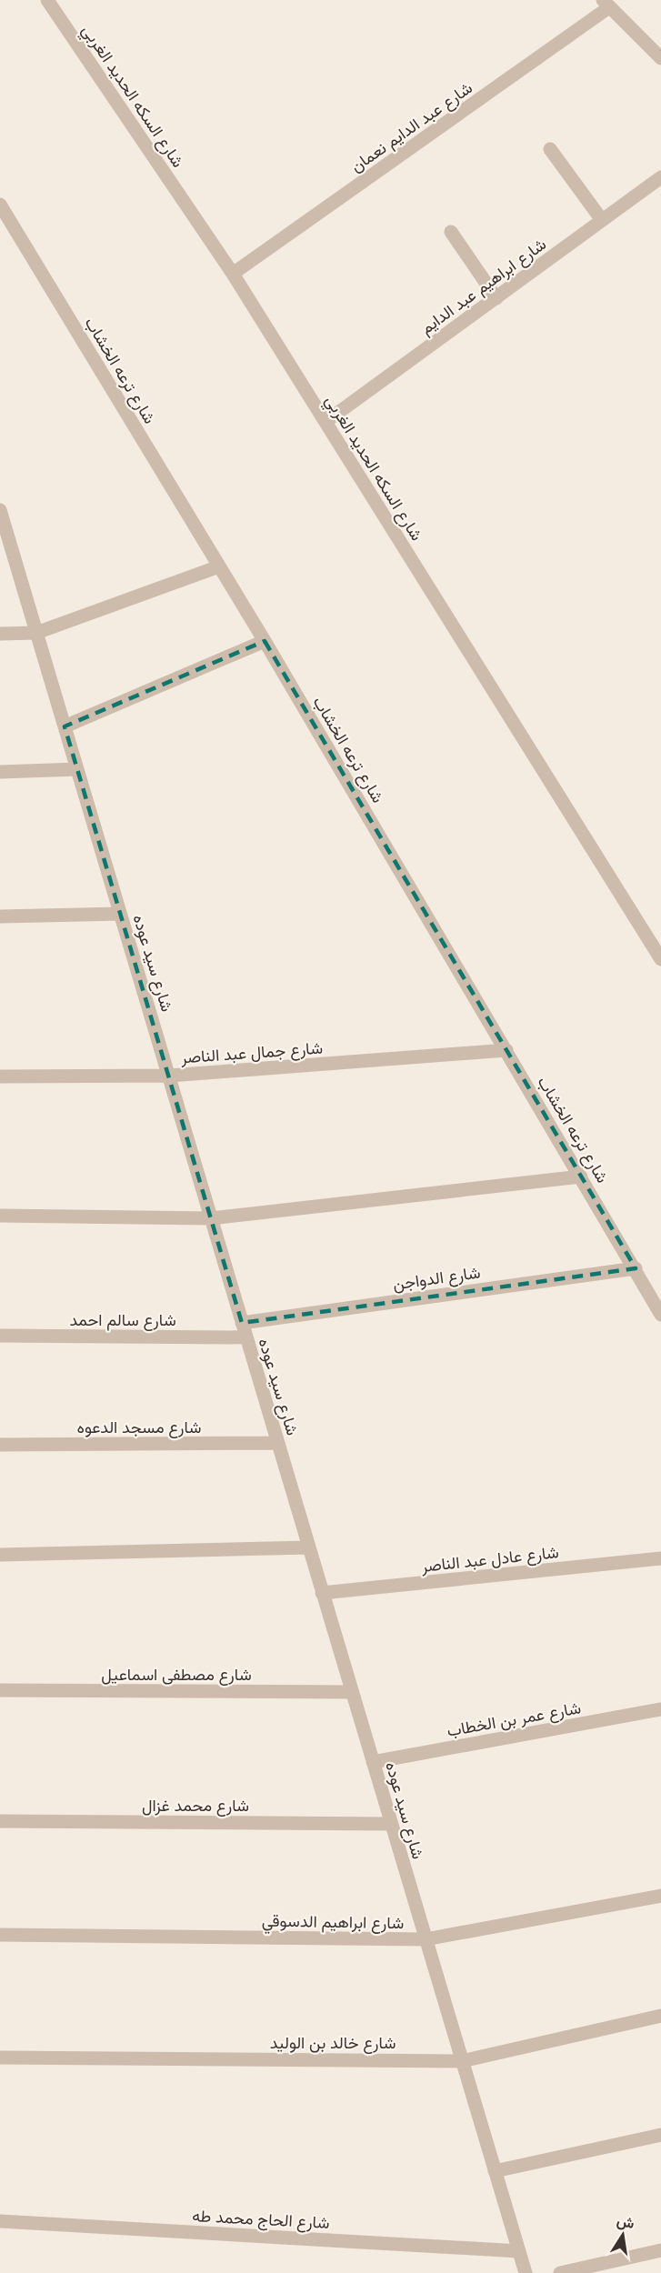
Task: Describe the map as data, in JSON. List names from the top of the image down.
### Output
{
  "streets": {
    "street": [
      "شارع السكه الحديد الغربي",
      "شارع عبد الدايم نعمان",
      "شارع ابراهيم عبد الدايم",
      "شارع ترعه الخشاب",
      "شارع سيد عوده",
      "شارع جمال عبد الناصر",
      "شارع الدواجن",
      "شارع سالم احمد",
      "شارع مسجد الدعوه",
      "شارع عادل عبد الناصر",
      "شارع مصطفى اسماعيل",
      "شارع عمر بن الخطاب",
      "شارع محمد غزال",
      "شارع ابراهيم الدسوقي",
      "شارع خالد بن الوليد",
      "شارع الحاج محمد طه"
    ]
  },
  "crossings": [
    ["شارع السكه الحديد الغربي", "شارع عبد الدايم نعمان"],
    ["شارع السكه الحديد الغربي", "شارع ابراهيم عبد الدايم"],
    ["شارع ترعه الخشاب", "شارع جمال عبد الناصر"],
    ["شارع ترعه الخشاب", "شارع الدواجن"],
    ["شارع سيد عوده", "شارع جمال عبد الناصر"],
    ["شارع سيد عوده", "شارع الدواجن"],
    ["شارع سيد عوده", "شارع سالم احمد"],
    ["شارع سيد عوده", "شارع مسجد الدعوه"],
    ["شارع سيد عوده", "شارع عادل عبد الناصر"],
    ["شارع سيد عوده", "شارع مصطفى اسماعيل"],
    ["شارع سيد عوده", "شارع عمر بن الخطاب"],
    ["شارع سيد عوده", "شارع محمد غزال"],
    ["شارع سيد عوده", "شارع ابراهيم الدسوقي"],
    ["شارع سيد عوده", "شارع خالد بن الوليد"],
    ["شارع سيد عوده", "شارع الحاج محمد طه"]
  ],
  "north": "top"
}
